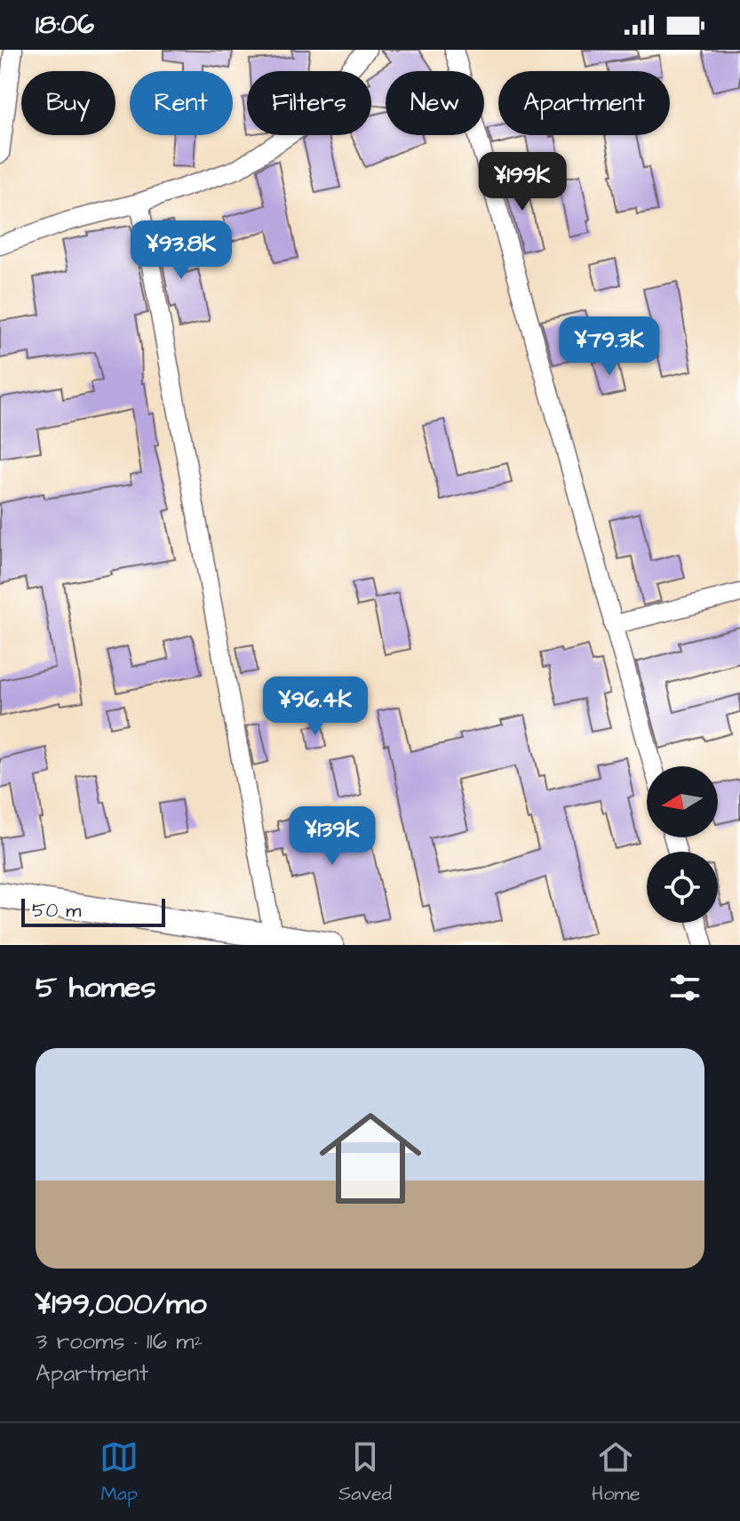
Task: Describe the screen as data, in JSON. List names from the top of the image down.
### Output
{
  "scale_bar": "50 m",
  "north": "left",
  "page": {
    "status": "18:06",
    "chip": [
      "Buy",
      "Rent",
      "Filters",
      "New",
      "Apartment"
    ],
    "price": [
      "¥199K",
      "¥93.8K",
      "¥79.3K",
      "¥96.4K",
      "¥139K"
    ],
    "scale": "50 m",
    "heading": "5 homes",
    "list": [
      {
        "name": "¥199,000/mo",
        "note": "3 rooms · 116 m² · Apartment"
      }
    ],
    "tabs": ["Map", "Saved", "Home"]
  }
}
